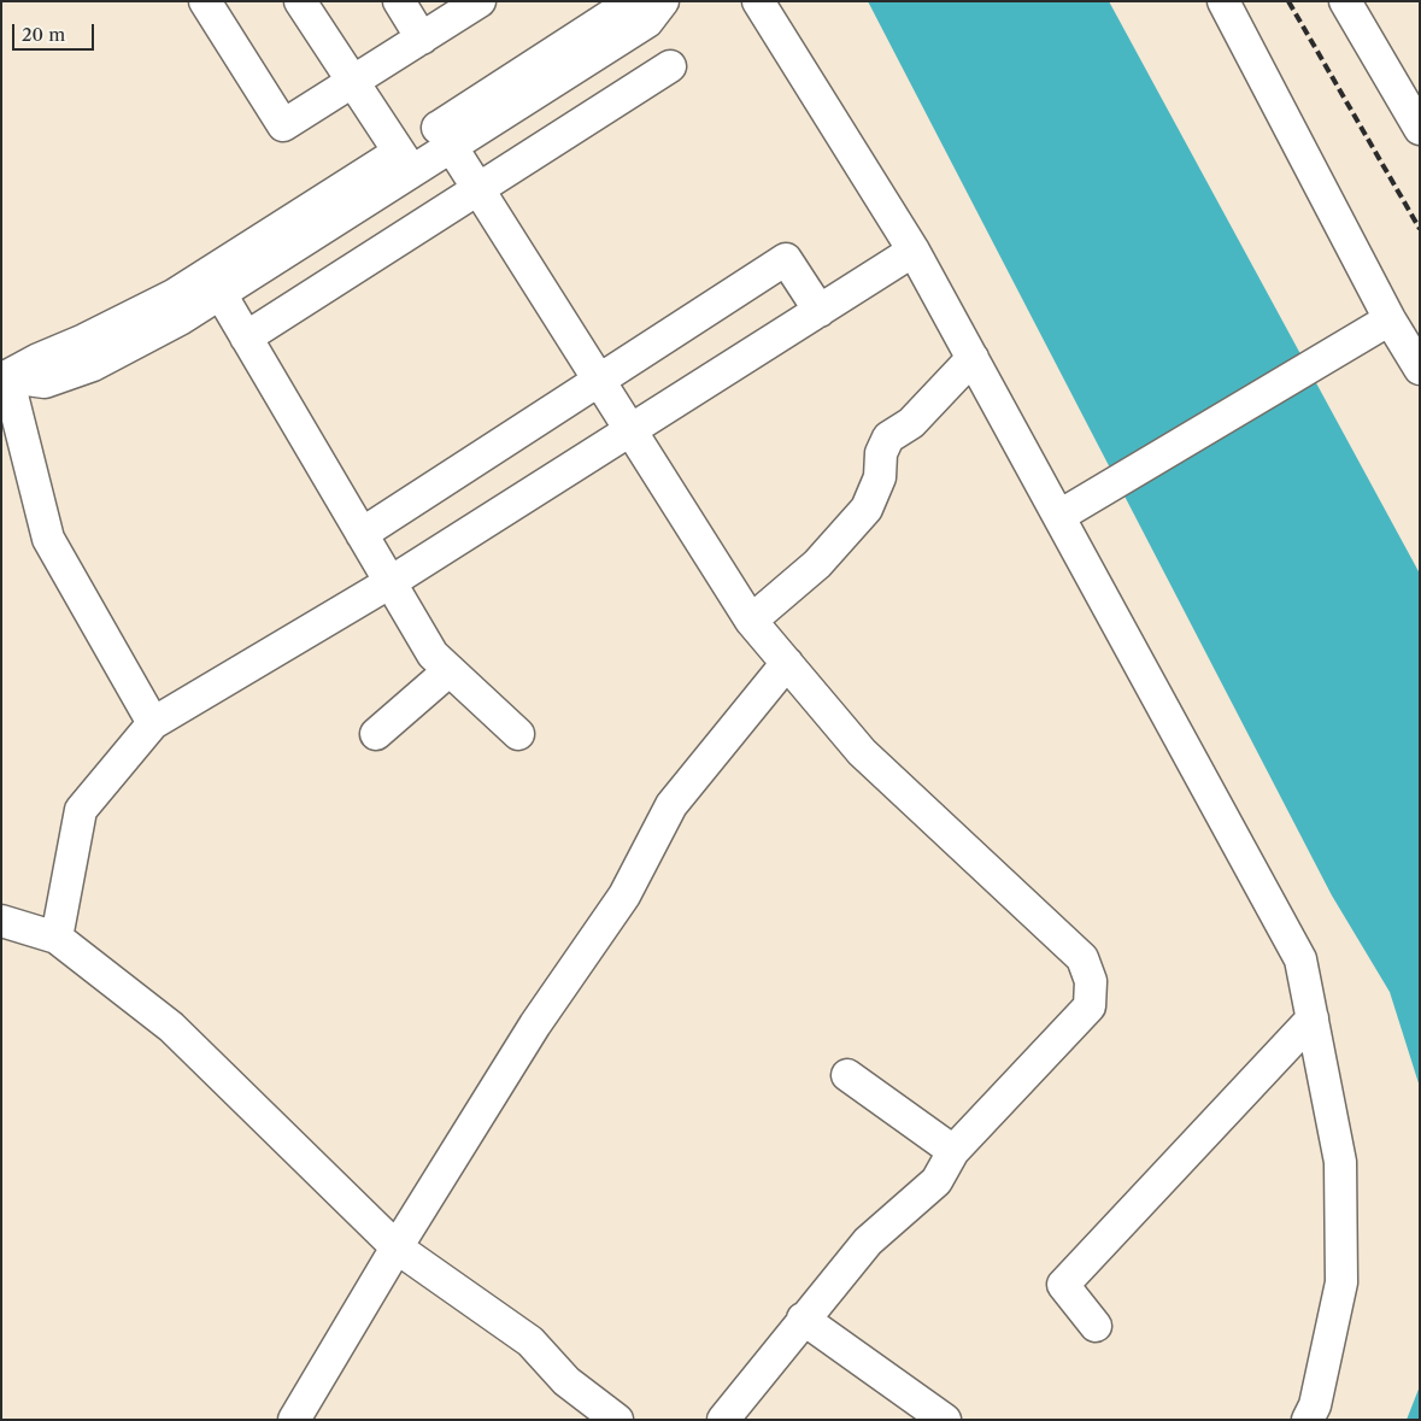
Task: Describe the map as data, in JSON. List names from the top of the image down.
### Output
{
  "scale_bar": "20 m"
}
